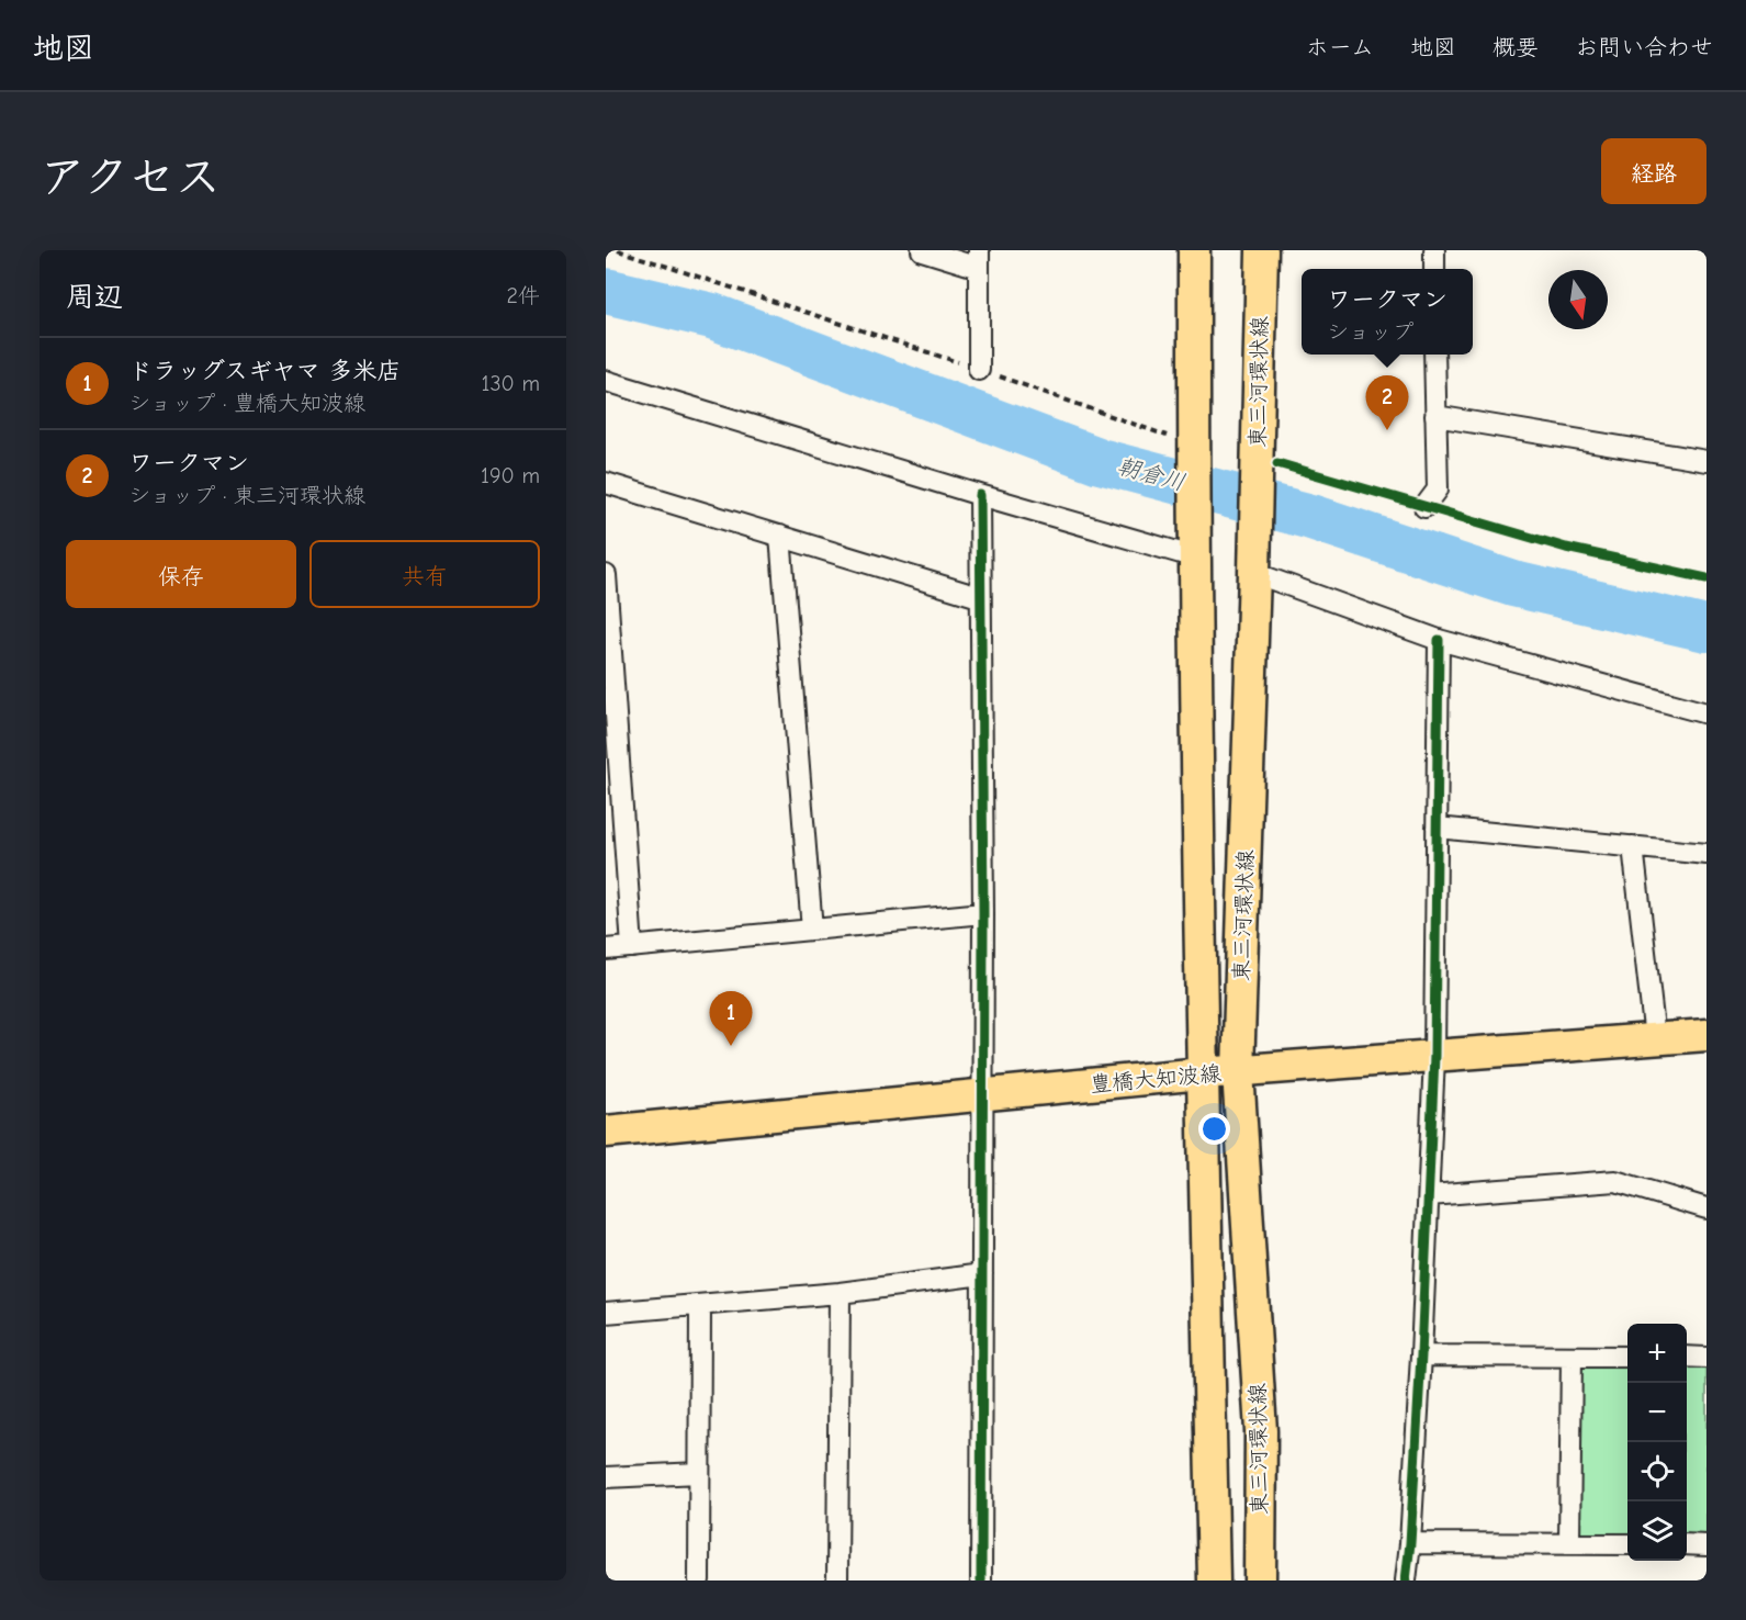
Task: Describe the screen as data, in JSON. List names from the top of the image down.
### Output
{
  "streets": {
    "main road": ["東三河環状線", "豊橋大知波線"]
  },
  "crossings": [
    ["東三河環状線", "豊橋大知波線"]
  ],
  "water": ["朝倉川"],
  "north": "bottom",
  "page": {
    "header": "地図",
    "nav": [
      "ホーム",
      "地図",
      "概要",
      "お問い合わせ"
    ],
    "title": "アクセス",
    "buttons": [
      "経路",
      ["保存", "共有"]
    ],
    "heading": ["周辺", "2件"],
    "popup": ["ワークマン", "ショップ"],
    "list": [
      {
        "mark": "1",
        "name": "ドラッグスギヤマ 多米店",
        "note": "ショップ · 豊橋大知波線",
        "value": "130 m"
      },
      {
        "mark": "2",
        "name": "ワークマン",
        "note": "ショップ · 東三河環状線",
        "value": "190 m"
      }
    ],
    "pins": ["2", "1"],
    "map_buttons": ["+", "−"]
  }
}
